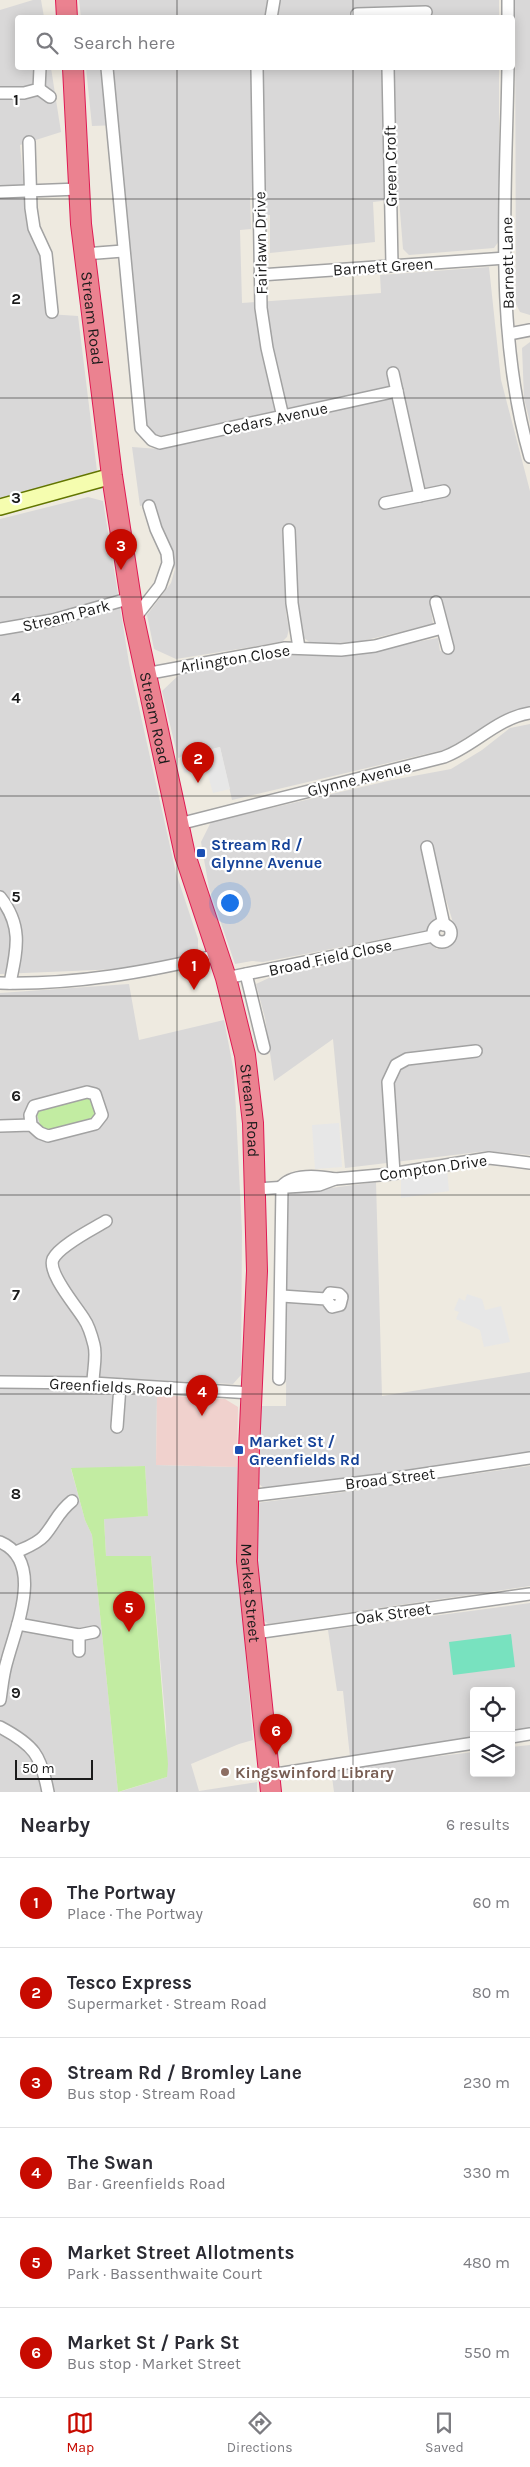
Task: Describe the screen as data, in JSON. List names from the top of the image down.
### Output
{
  "streets": {
    "highway": ["Stream Road", "Market Street"],
    "street": [
      "Green Croft",
      "Fairlawn Drive",
      "Barnett Lane",
      "Barnett Green",
      "Cedars Avenue",
      "Stream Park",
      "Arlington Close",
      "Glynne Avenue",
      "Broad Field Close",
      "Compton Drive",
      "Greenfields Road",
      "Broad Street",
      "Oak Street"
    ]
  },
  "crossings": [
    ["Green Croft", "Barnett Green"],
    ["Fairlawn Drive", "Barnett Green"],
    ["Fairlawn Drive", "Cedars Avenue"],
    ["Barnett Lane", "Barnett Green"],
    ["Stream Road", "Stream Park"],
    ["Stream Road", "Arlington Close"],
    ["Stream Road", "Glynne Avenue"],
    ["Stream Road", "Broad Field Close"],
    ["Stream Road", "Compton Drive"],
    ["Stream Road", "Greenfields Road"],
    ["Stream Road", "Market Street"],
    ["Greenfields Road", "Market Street"],
    ["Broad Street", "Market Street"],
    ["Market Street", "Oak Street"]
  ],
  "places": {
    "transit": ["Stream Rd / Glynne Avenue", "Market St / Greenfields Rd"],
    "other": ["Kingswinford Library"]
  },
  "scale_bar": "50 m",
  "page": {
    "search": "Search here",
    "pins": [
      "3",
      "2",
      "1",
      "4",
      "5",
      "6"
    ],
    "scale": "50 m",
    "heading": ["Nearby", "6 results"],
    "list": [
      {
        "mark": "1",
        "name": "The Portway",
        "note": "Place · The Portway",
        "value": "60 m"
      },
      {
        "mark": "2",
        "name": "Tesco Express",
        "note": "Supermarket · Stream Road",
        "value": "80 m"
      },
      {
        "mark": "3",
        "name": "Stream Rd / Bromley Lane",
        "note": "Bus stop · Stream Road",
        "value": "230 m"
      },
      {
        "mark": "4",
        "name": "The Swan",
        "note": "Bar · Greenfields Road",
        "value": "330 m"
      },
      {
        "mark": "5",
        "name": "Market Street Allotments",
        "note": "Park · Bassenthwaite Court",
        "value": "480 m"
      },
      {
        "mark": "6",
        "name": "Market St / Park St",
        "note": "Bus stop · Market Street",
        "value": "550 m"
      }
    ],
    "nav": ["Map", "Directions", "Saved"]
  },
  "grid": {
    "rows": [
      "1",
      "2",
      "3",
      "4",
      "5",
      "6",
      "7",
      "8",
      "9"
    ]
  }
}
